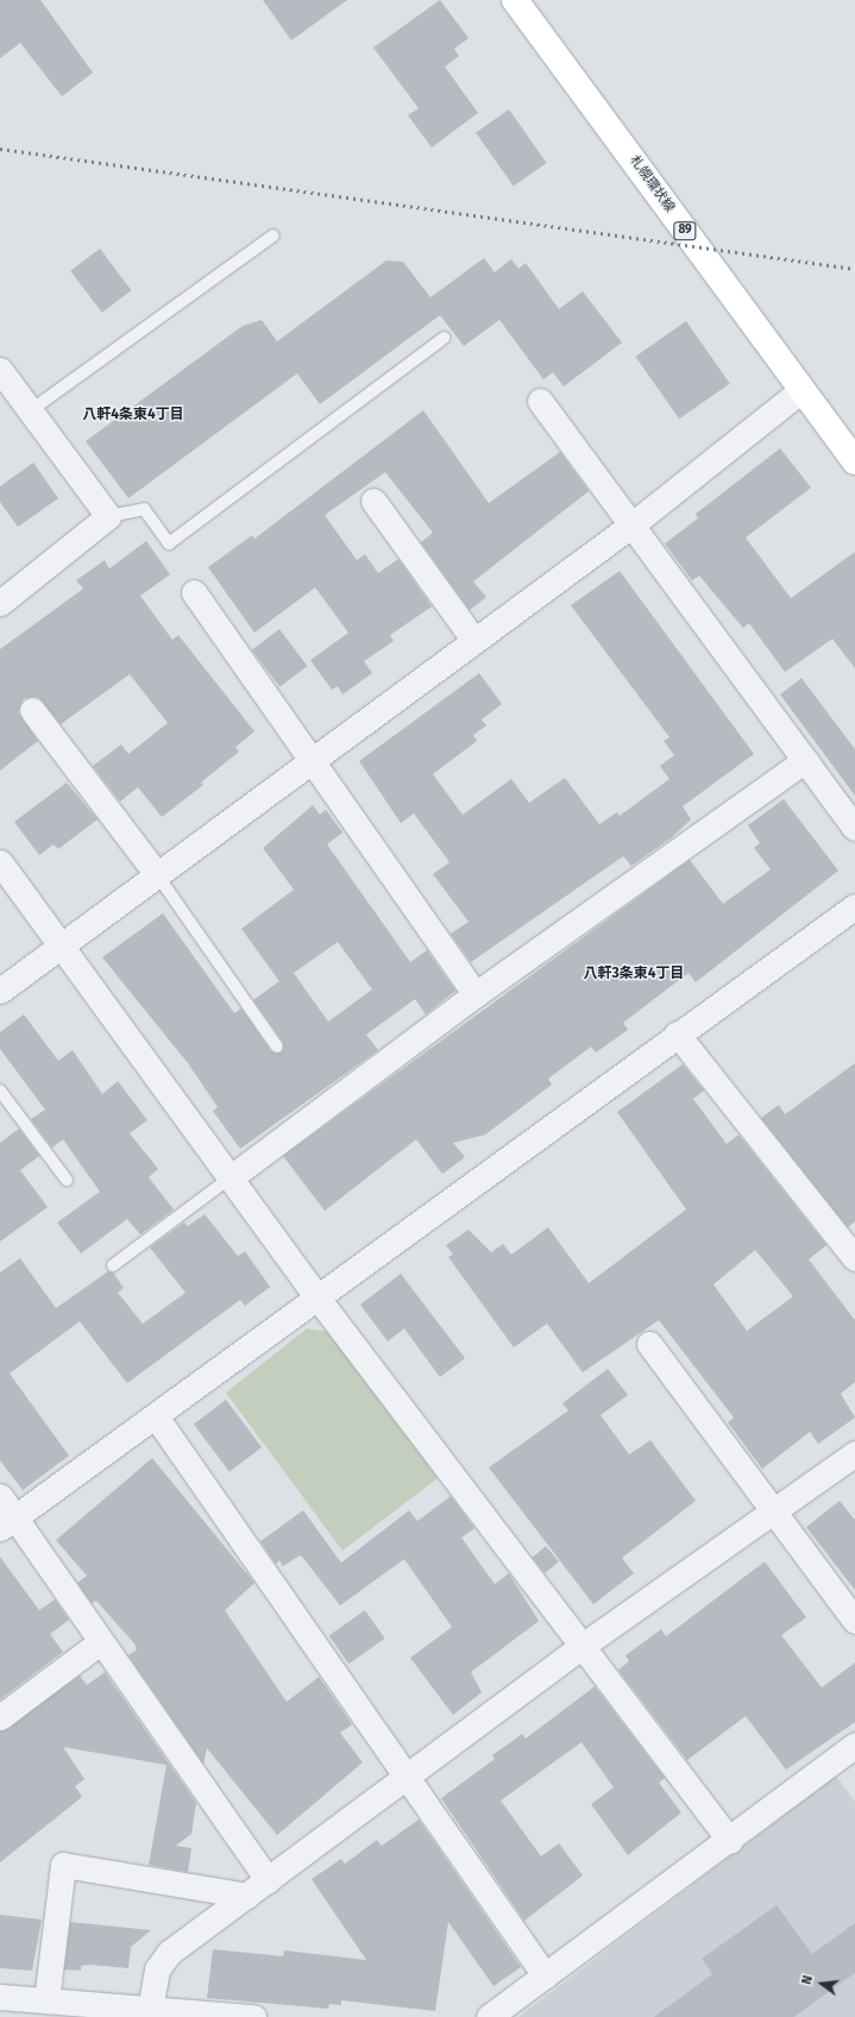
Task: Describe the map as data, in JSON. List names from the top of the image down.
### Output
{
  "streets": {
    "main road": ["札幌環状線", "89"]
  },
  "districts": ["八軒4条東4丁目", "八軒3条東4丁目"],
  "north": "left"
}
